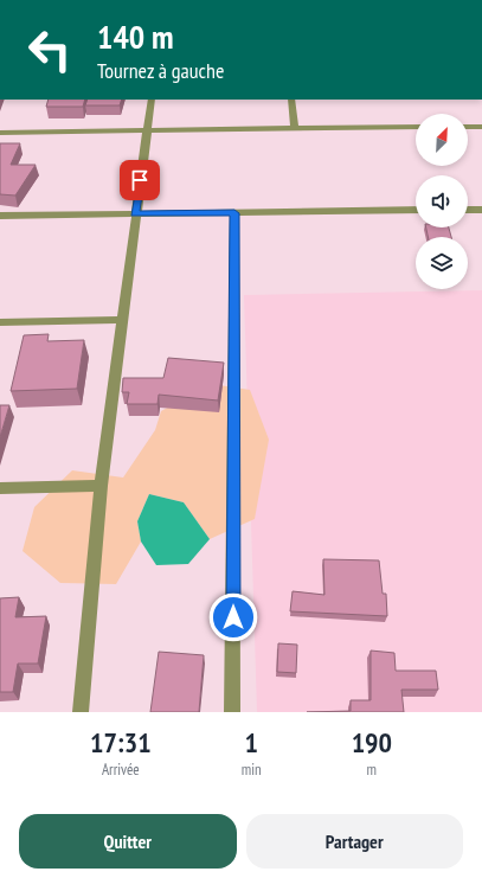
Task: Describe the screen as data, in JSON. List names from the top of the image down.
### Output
{
  "north": "top right",
  "page": {
    "turn": ["140 m", "Tournez à gauche"],
    "eta": [
      "17:31",
      "Arrivée",
      "1",
      "min",
      "190",
      "m"
    ],
    "buttons": ["Quitter", "Partager"]
  }
}
